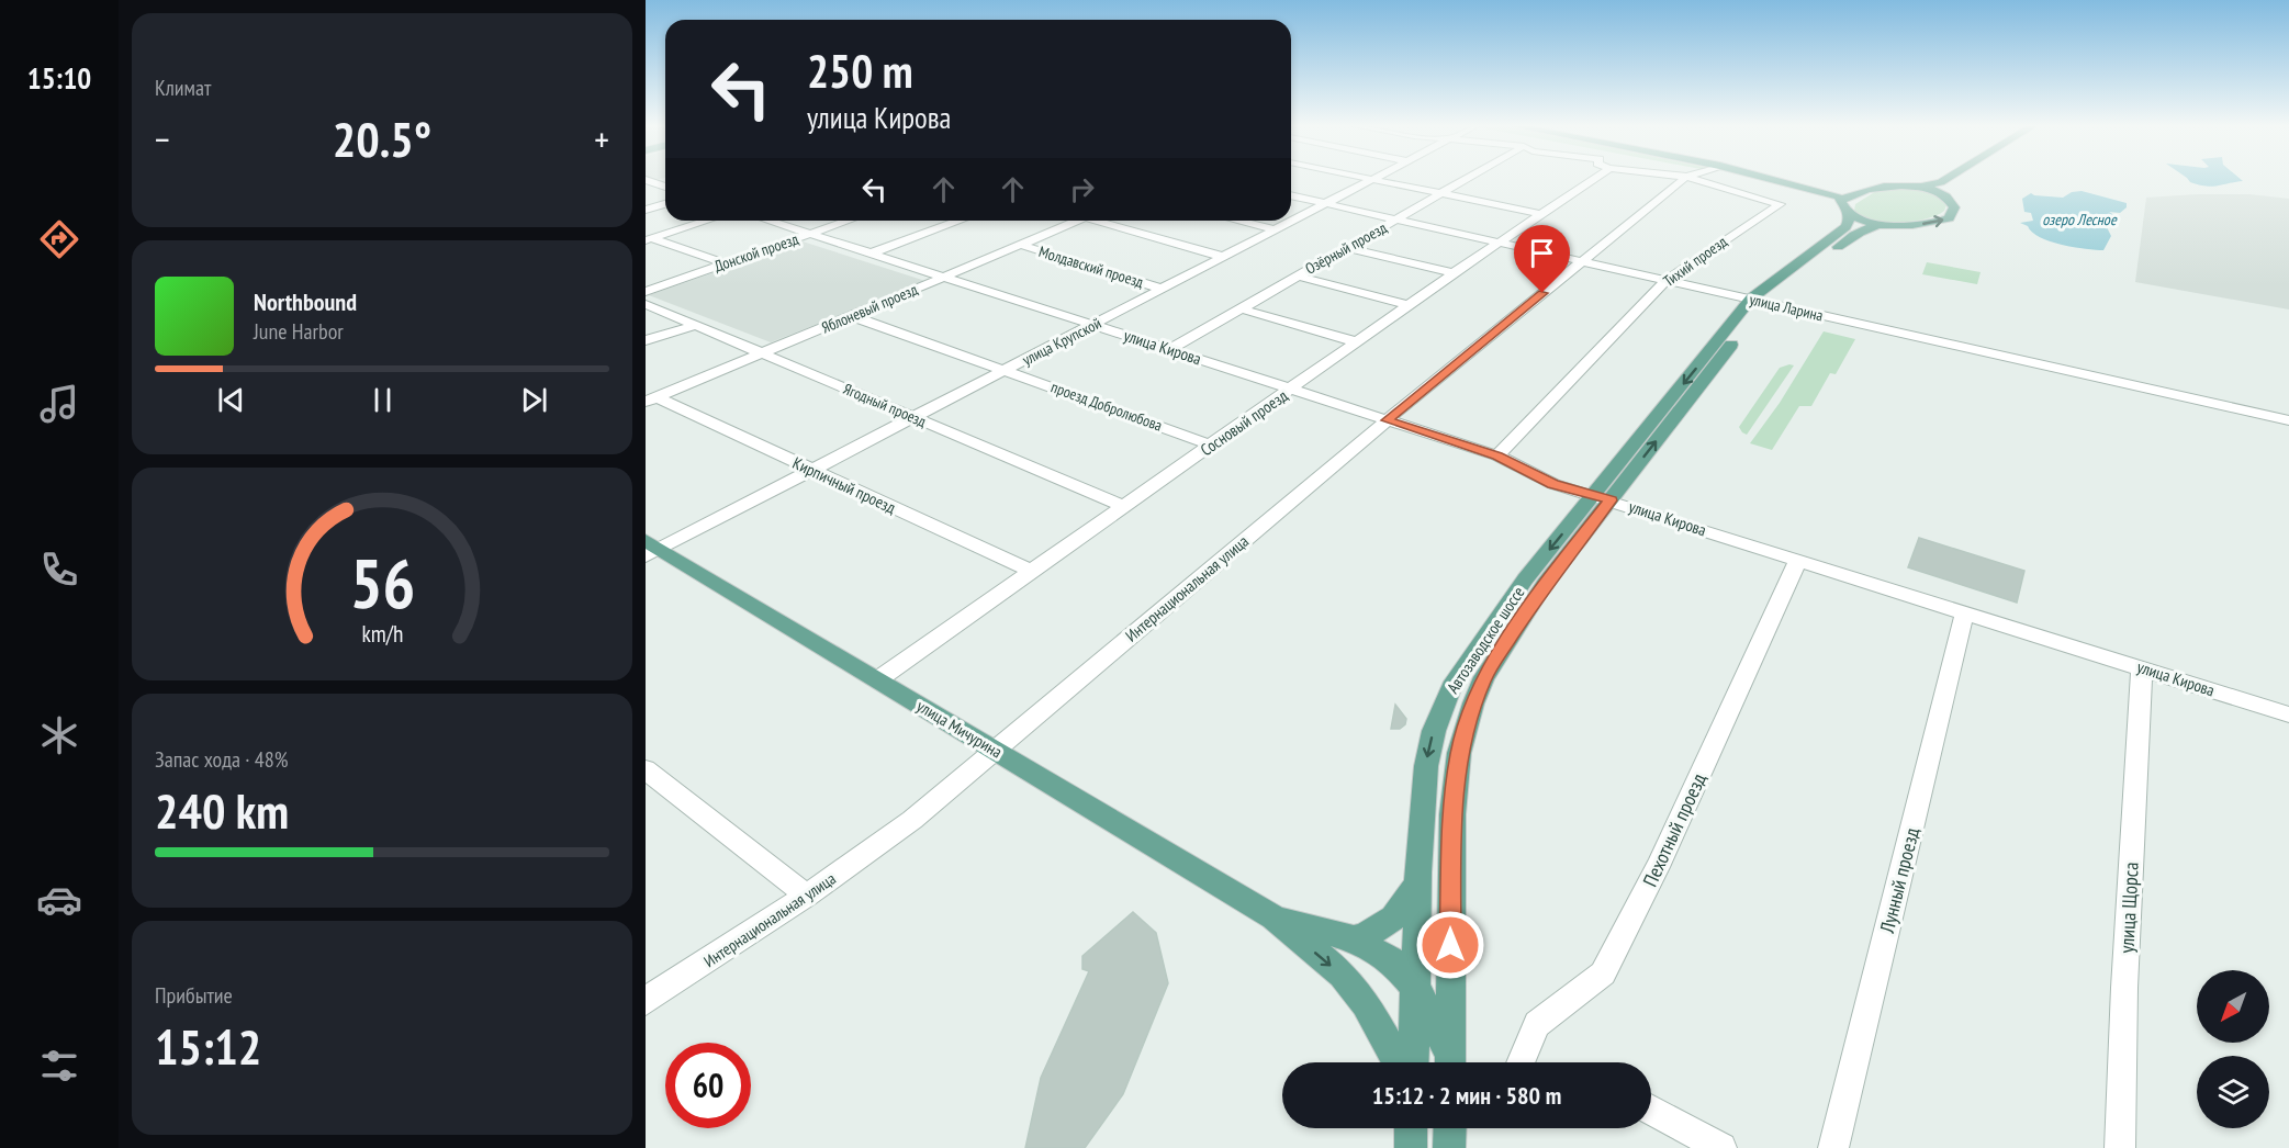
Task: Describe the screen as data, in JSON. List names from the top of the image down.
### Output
{
  "streets": {
    "main road": ["Автозаводское шоссе", "улица Мичурина"],
    "street": [
      "Озёрный проезд",
      "Донской проезд",
      "Тихий проезд",
      "Молдавский проезд",
      "улица Ларина",
      "Яблоневый проезд",
      "улица Крупской",
      "улица Кирова",
      "Ягодный проезд",
      "проезд Добролюбова",
      "Сосновый проезд",
      "Кирпичный проезд",
      "Интернациональная улица",
      "Пехотный проезд",
      "Лунный проезд",
      "улица Щорса"
    ]
  },
  "crossings": [
    ["Озёрный проезд", "улица Ларина"],
    ["Озёрный проезд", "улица Кирова"],
    ["Донской проезд", "улица Кирова"],
    ["Тихий проезд", "улица Ларина"],
    ["Тихий проезд", "улица Кирова"],
    ["Молдавский проезд", "Яблоневый проезд"],
    ["Молдавский проезд", "улица Крупской"],
    ["улица Ларина", "улица Крупской"],
    ["улица Ларина", "Сосновый проезд"],
    ["улица Ларина", "Интернациональная улица"],
    ["улица Ларина", "Автозаводское шоссе"],
    ["Яблоневый проезд", "улица Кирова"],
    ["Яблоневый проезд", "Ягодный проезд"],
    ["Яблоневый проезд", "проезд Добролюбова"],
    ["Яблоневый проезд", "Кирпичный проезд"],
    ["улица Крупской", "улица Кирова"],
    ["улица Крупской", "Ягодный проезд"],
    ["улица Крупской", "проезд Добролюбова"],
    ["улица Крупской", "Кирпичный проезд"],
    ["улица Крупской", "улица Мичурина"],
    ["улица Кирова", "Сосновый проезд"],
    ["улица Кирова", "Интернациональная улица"],
    ["улица Кирова", "Автозаводское шоссе"],
    ["улица Кирова", "Пехотный проезд"],
    ["улица Кирова", "Лунный проезд"],
    ["улица Кирова", "улица Щорса"],
    ["Ягодный проезд", "Сосновый проезд"],
    ["проезд Добролюбова", "Сосновый проезд"],
    ["Сосновый проезд", "Кирпичный проезд"],
    ["Сосновый проезд", "улица Мичурина"],
    ["Интернациональная улица", "улица Мичурина"],
    ["Автозаводское шоссе", "улица Мичурина"]
  ],
  "water": ["озеро Лесное"],
  "north": "bottom left",
  "page": {
    "tabs": "15:10",
    "tile": [
      "Климат",
      ["Запас хода · 48%", "240 km"],
      ["Прибытие", "15:12"]
    ],
    "turn": ["250 m", "улица Кирова"],
    "heat": ["−", "20.5°", "+"],
    "song": ["Northbound", "June Harbor"],
    "limit": "60",
    "trip": "15:12 · 2 мин · 580 m",
    "gauge": ["56", "km/h"]
  }
}
